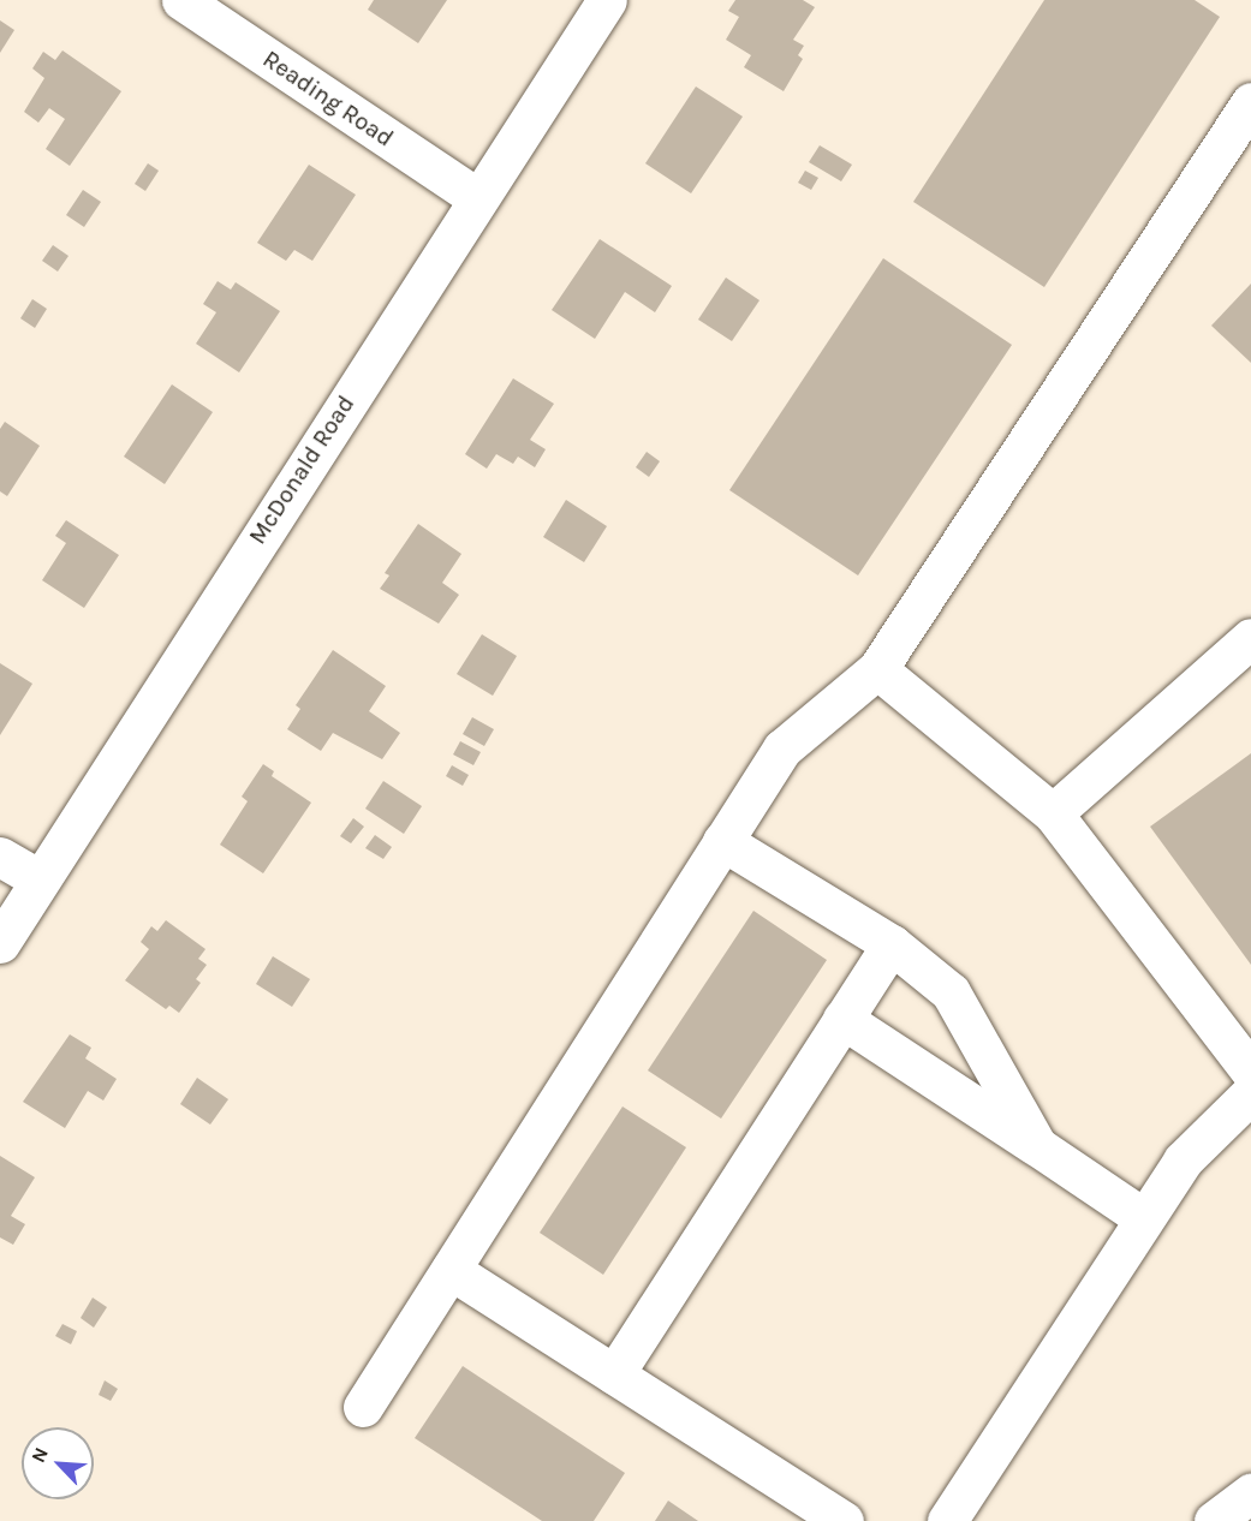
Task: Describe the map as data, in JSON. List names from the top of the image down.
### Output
{
  "streets": {
    "street": ["Reading Road", "McDonald Road"]
  },
  "crossings": [
    ["Reading Road", "McDonald Road"]
  ],
  "north": "top left"
}
